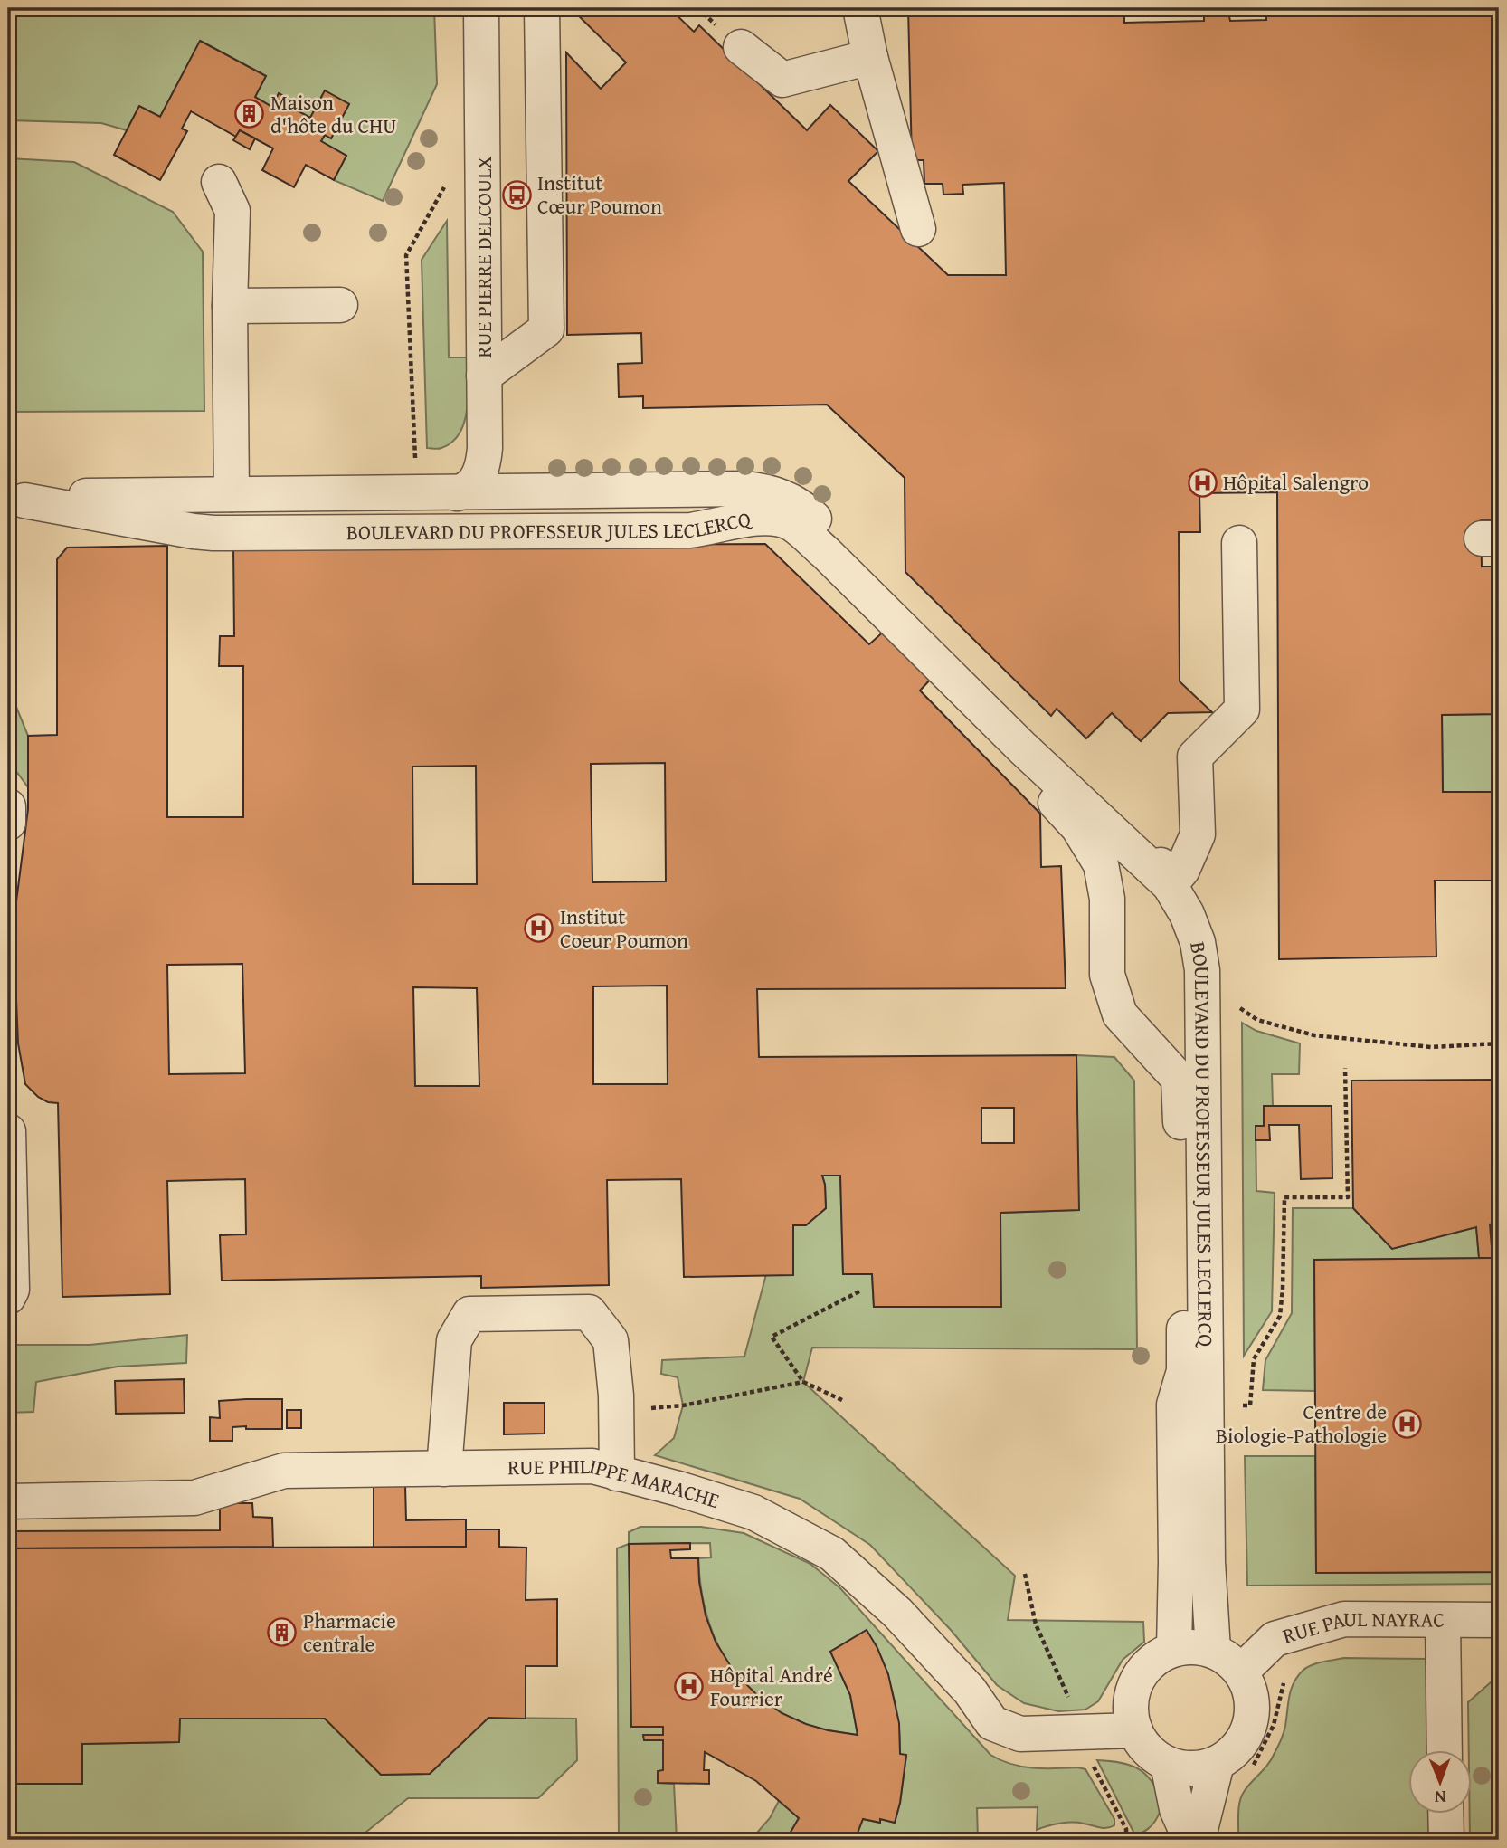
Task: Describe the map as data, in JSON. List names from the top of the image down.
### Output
{
  "streets": {
    "street": [
      "RUE PIERRE DELCOULX",
      "BOULEVARD DU PROFESSEUR JULES LECLERCQ",
      "RUE PHILIPPE MARACHE",
      "RUE PAUL NAYRAC"
    ]
  },
  "crossings": [
    ["RUE PIERRE DELCOULX", "BOULEVARD DU PROFESSEUR JULES LECLERCQ"],
    ["BOULEVARD DU PROFESSEUR JULES LECLERCQ", "RUE PHILIPPE MARACHE"],
    ["BOULEVARD DU PROFESSEUR JULES LECLERCQ", "RUE PAUL NAYRAC"],
    ["RUE PHILIPPE MARACHE", "RUE PAUL NAYRAC"]
  ],
  "places": {
    "building": ["Maison d'hôte du CHU", "Pharmacie centrale"],
    "bus stop": ["Institut Cœur Poumon"],
    "hospital": [
      "Hôpital Salengro",
      "Institut Coeur Poumon",
      "Centre de Biologie-Pathologie",
      "Hôpital André Fourrier"
    ]
  },
  "north": "bottom"
}
